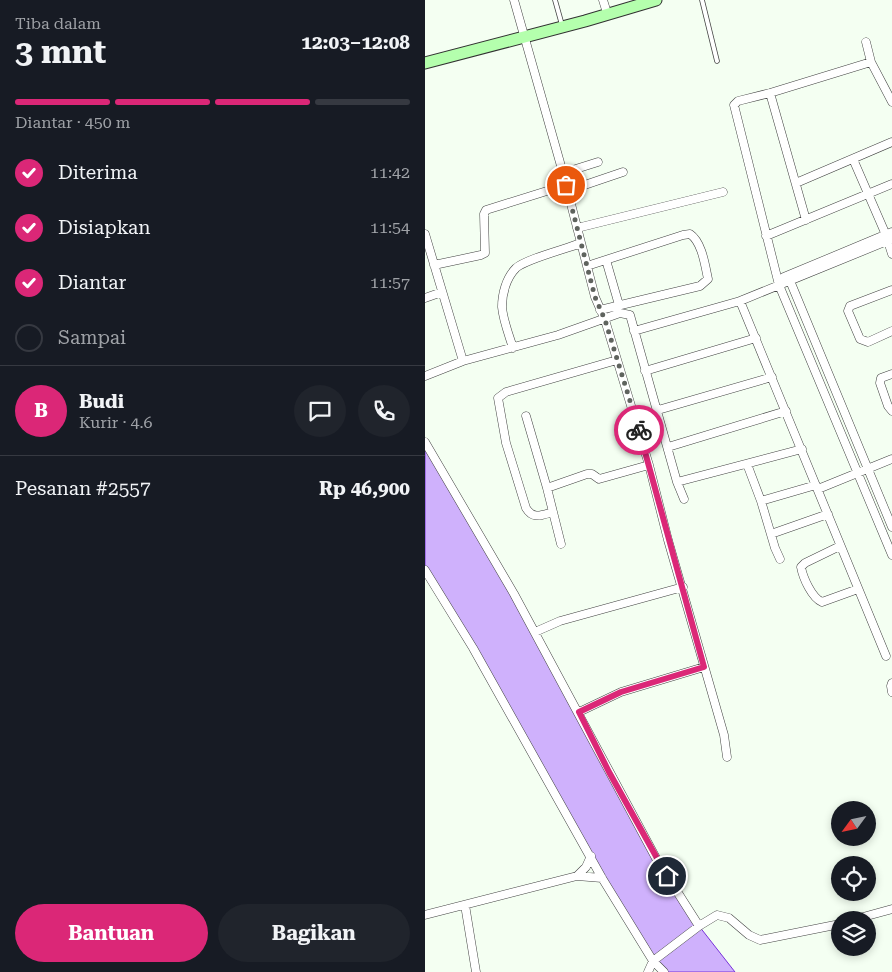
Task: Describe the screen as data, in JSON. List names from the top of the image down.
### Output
{
  "north": "bottom left",
  "page": {
    "heading": ["3 mnt", "Tiba dalam", "12:03–12:08"],
    "panel": [
      "Budi",
      "Kurir · 4.6",
      "Pesanan #2557",
      "Rp 46,900"
    ],
    "bar": "Diantar · 450 m",
    "list": [
      ["Diterima", "11:42"],
      ["Disiapkan", "11:54"],
      ["Diantar", "11:57"],
      "Sampai"
    ],
    "round": "B",
    "buttons": ["Bantuan", "Bagikan"]
  }
}
